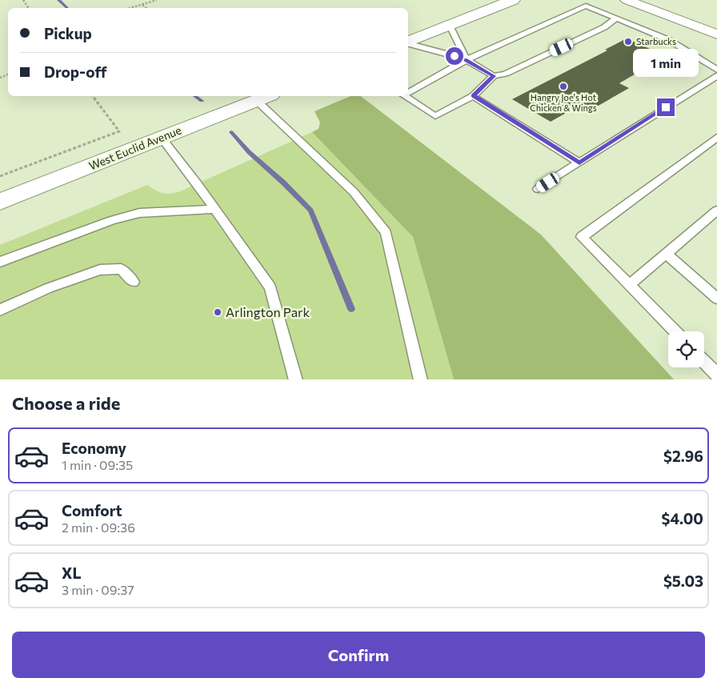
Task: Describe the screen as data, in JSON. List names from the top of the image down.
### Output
{
  "streets": {
    "main road": ["West Euclid Avenue"]
  },
  "places": ["Starbucks", "Hangry Joe's Hot Chicken & Wings", "Arlington Park"],
  "page": {
    "banner": ["Pickup", "Drop-off"],
    "bubble": "1 min",
    "heading": "Choose a ride",
    "list": [
      {
        "name": "Economy",
        "note": "1 min · 09:35",
        "value": "$2.96"
      },
      {
        "name": "Comfort",
        "note": "2 min · 09:36",
        "value": "$4.00"
      },
      {
        "name": "XL",
        "note": "3 min · 09:37",
        "value": "$5.03"
      }
    ],
    "buttons": "Confirm"
  }
}
